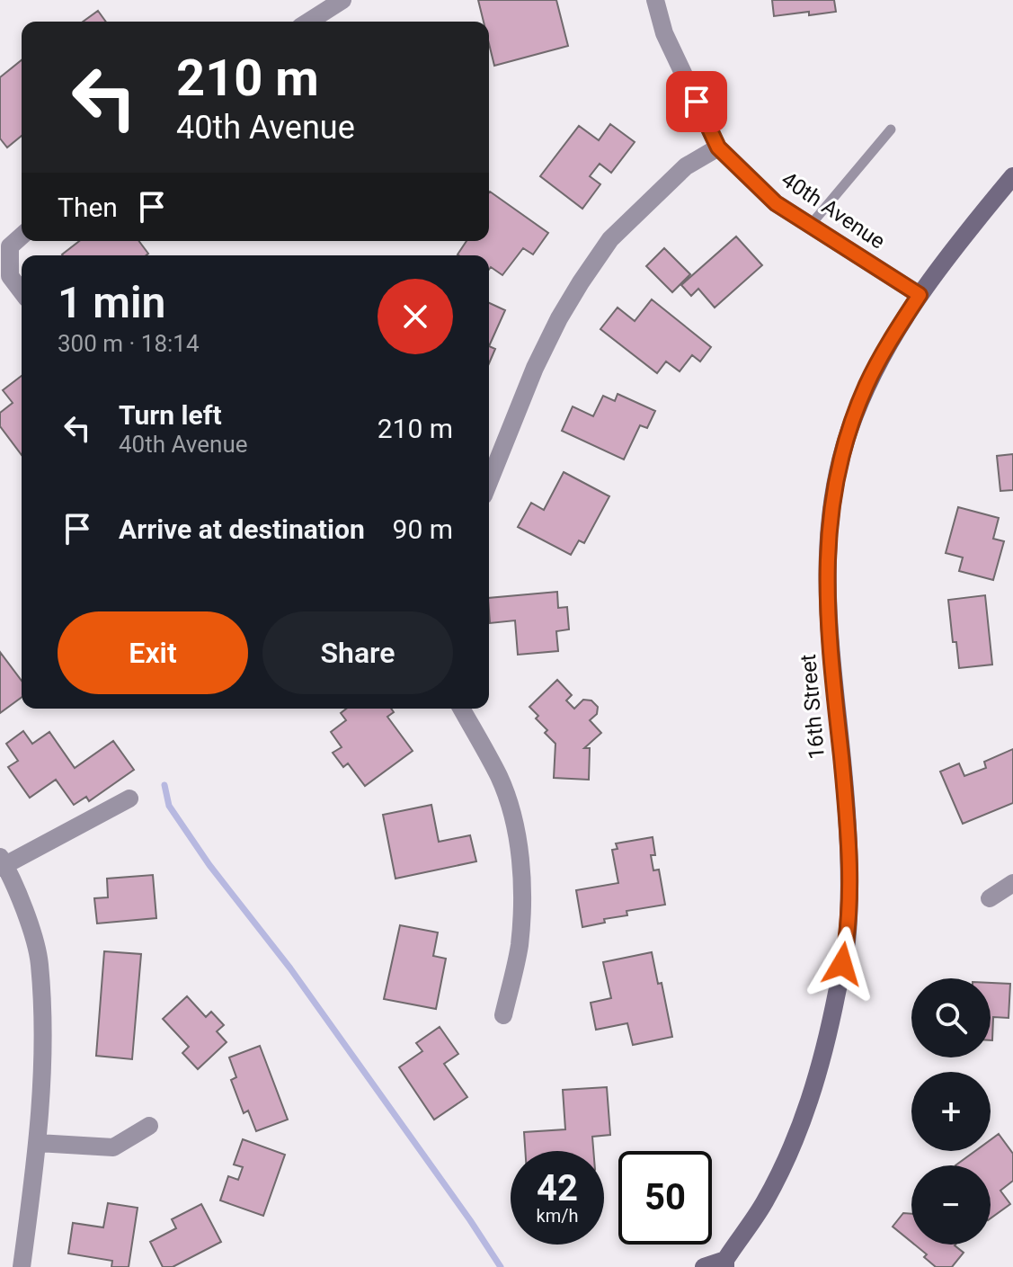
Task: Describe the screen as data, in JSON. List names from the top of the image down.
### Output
{
  "streets": {
    "main road": ["16th Street"],
    "street": ["40th Avenue"]
  },
  "crossings": [
    ["40th Avenue", "16th Street"]
  ],
  "page": {
    "turn": ["210 m", "40th Avenue"],
    "then": "Then",
    "heading": ["1 min", "300 m · 18:14"],
    "list": [
      {
        "name": "Turn left",
        "note": "40th Avenue",
        "value": "210 m"
      },
      {
        "name": "Arrive at destination",
        "value": "90 m"
      }
    ],
    "buttons": ["Exit", "Share"],
    "map_buttons": ["+", "−"],
    "speed": "42 km/h",
    "limit": "50"
  }
}
